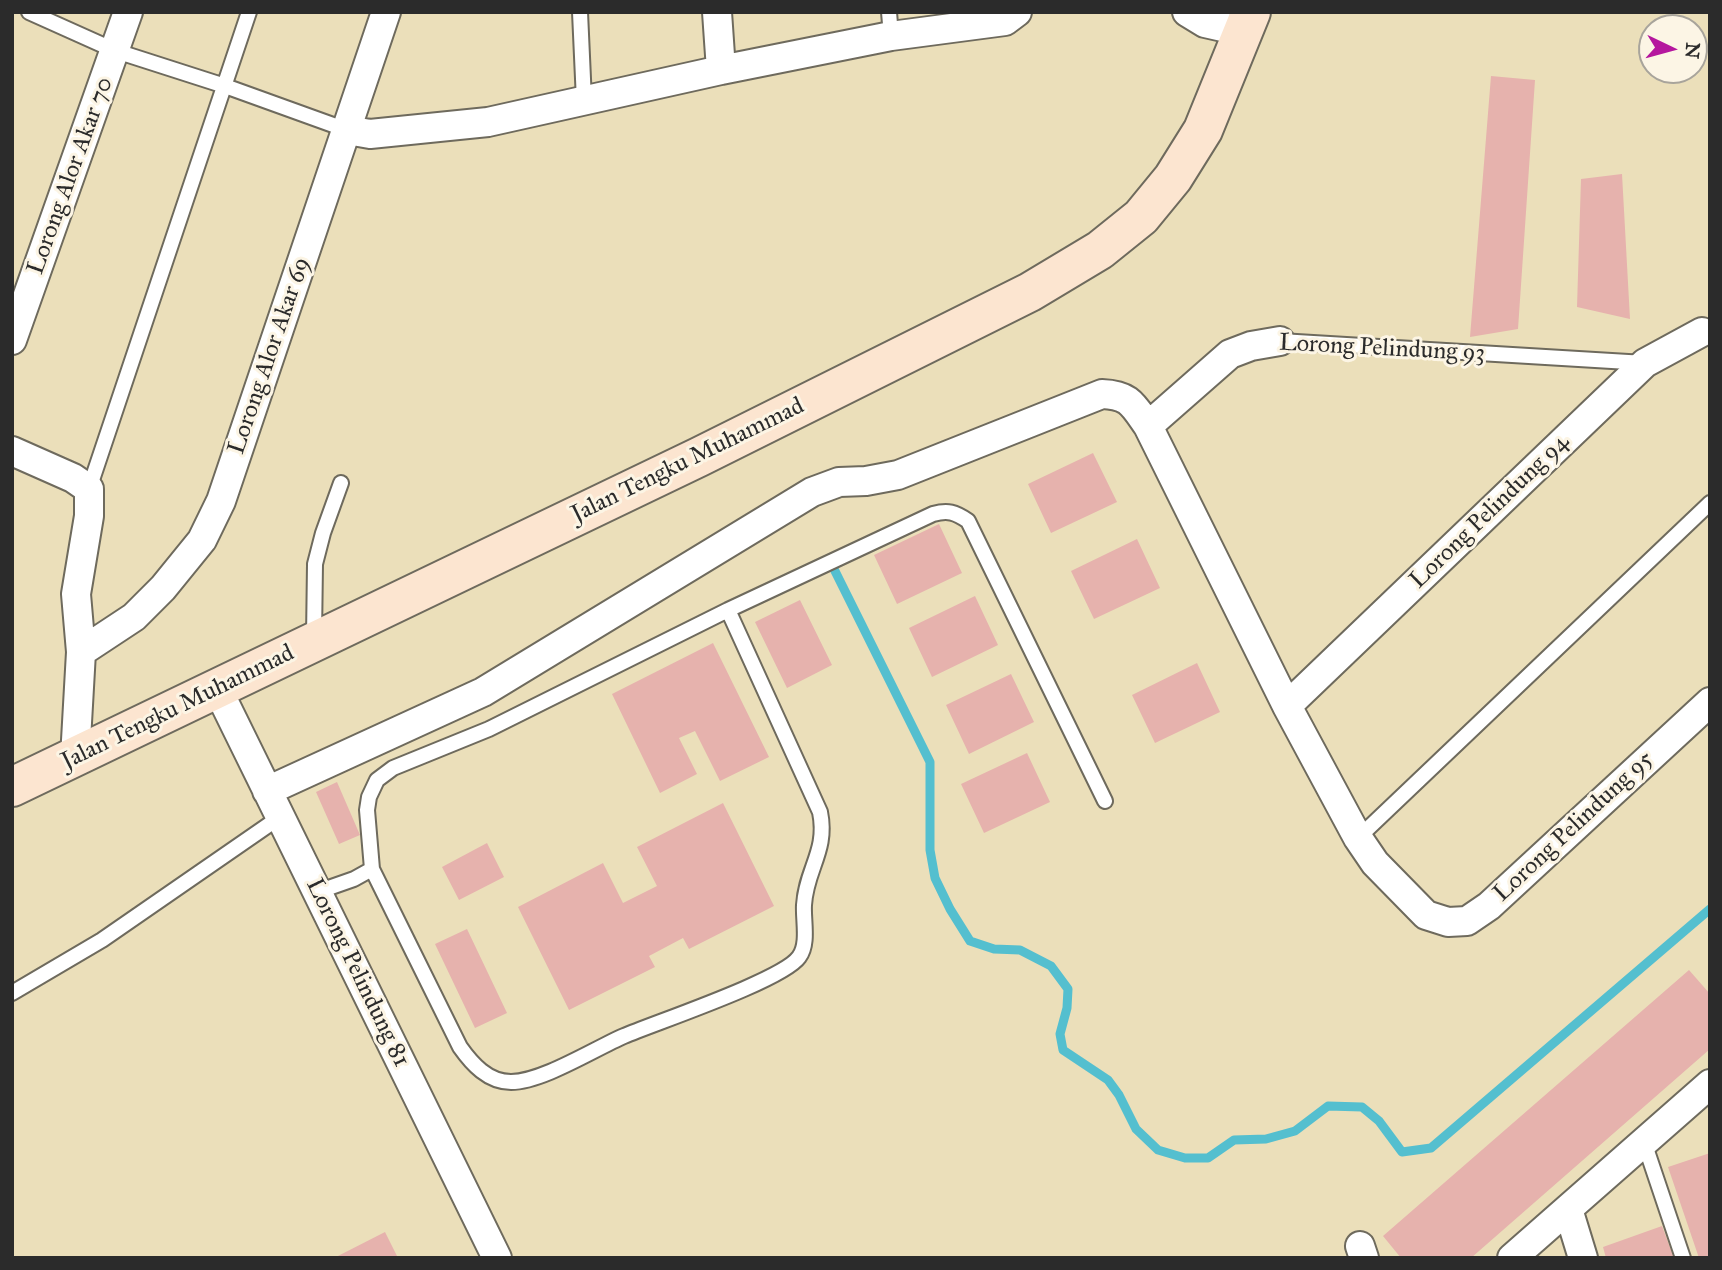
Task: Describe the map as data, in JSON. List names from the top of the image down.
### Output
{
  "streets": {
    "main road": ["Jalan Tengku Muhammad"],
    "street": [
      "Lorong Alor Akar 70",
      "Lorong Pelindung 93",
      "Lorong Alor Akar 69",
      "Lorong Pelindung 94",
      "Lorong Pelindung 95",
      "Lorong Pelindung 81"
    ]
  },
  "crossings": [
    ["Lorong Pelindung 93", "Lorong Pelindung 94"],
    ["Jalan Tengku Muhammad", "Lorong Pelindung 81"]
  ],
  "north": "right"
}
